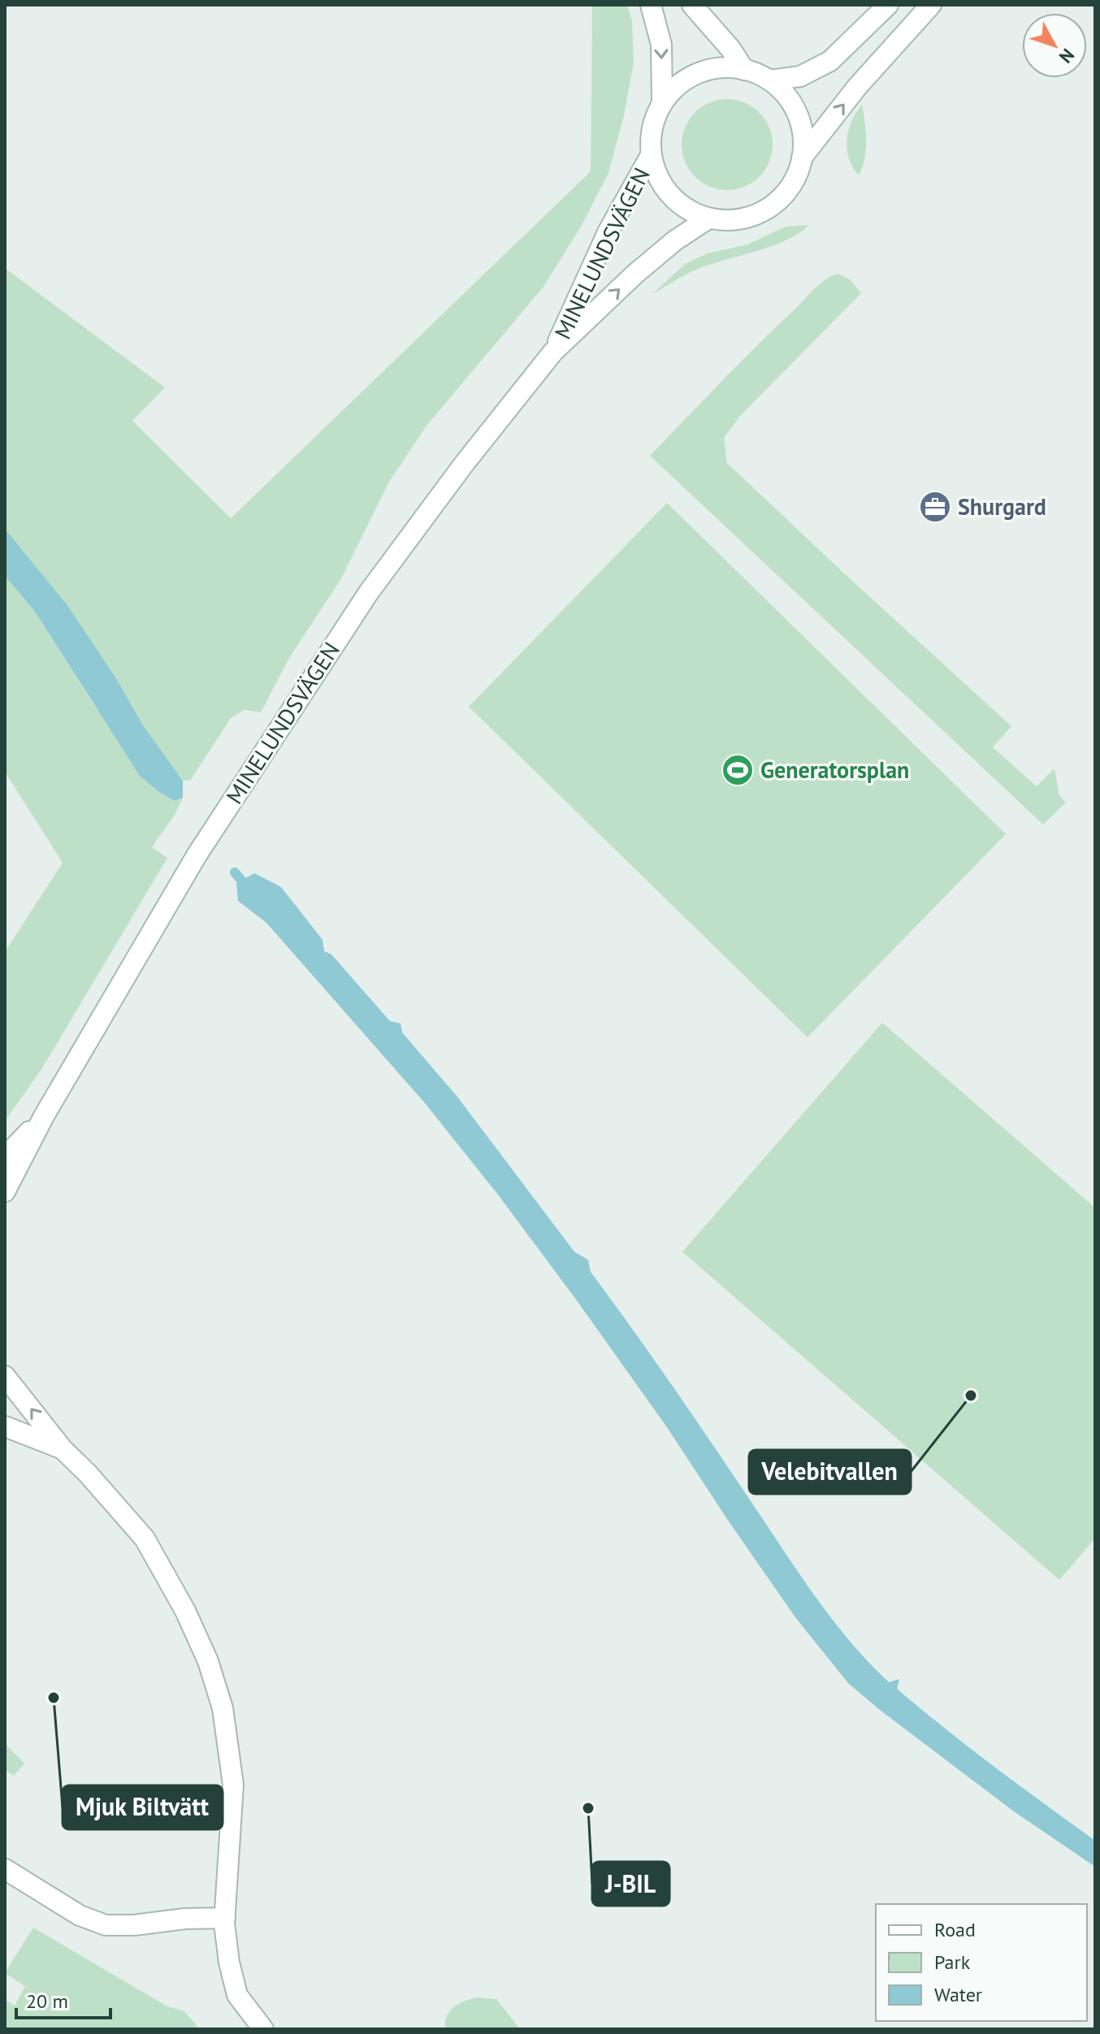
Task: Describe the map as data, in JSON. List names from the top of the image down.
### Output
{
  "streets": {
    "main road": ["MINELUNDSVÄGEN"]
  },
  "places": {
    "office": ["Shurgard"],
    "sports": ["Generatorsplan"],
    "other": ["Velebitvallen", "Mjuk Biltvätt", "J-BIL"]
  },
  "legend": ["Road", "Park", "Water"],
  "scale_bar": "20 m",
  "north": "bottom right"
}
